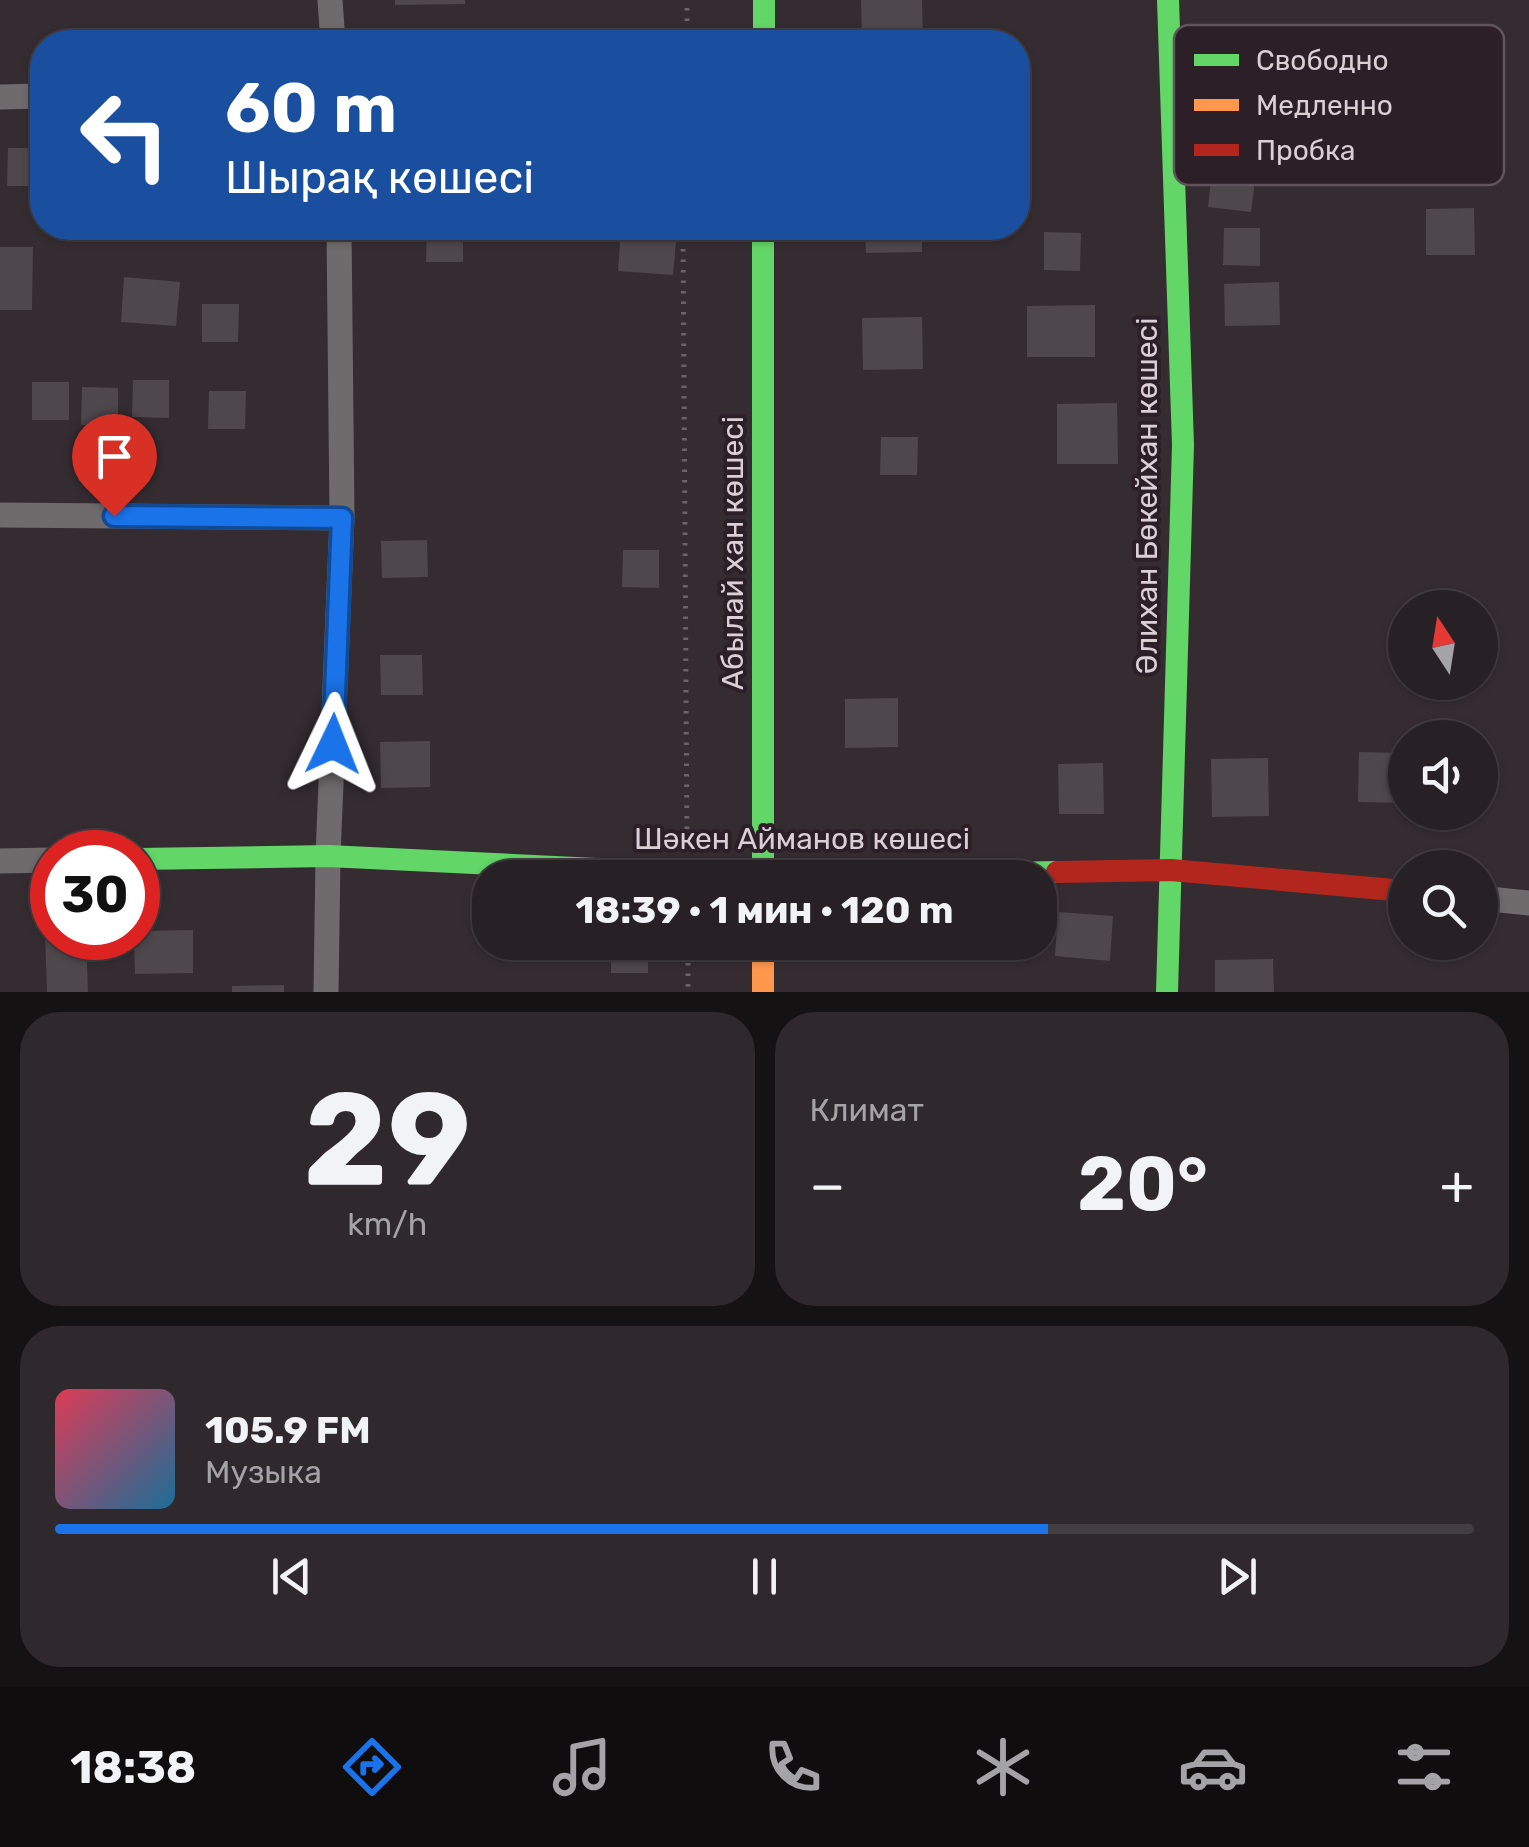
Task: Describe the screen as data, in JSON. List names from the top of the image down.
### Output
{
  "streets": {
    "street": ["Әлихан Бөкейхан көшесі", "Абылай хан көшесі", "Шәкен Айманов көшесі"]
  },
  "crossings": [
    ["Әлихан Бөкейхан көшесі", "Шәкен Айманов көшесі"]
  ],
  "legend": ["Свободно", "Медленно", "Пробка"],
  "north": "top",
  "page": {
    "turn": ["60 m", "Шырақ көшесі"],
    "limit": "30",
    "trip": "18:39 · 1 мин · 120 m",
    "tile": [
      ["29", "km/h"],
      "Климат"
    ],
    "heat": ["−", "20°", "+"],
    "song": ["105.9 FM", "Музыка"],
    "tabs": "18:38"
  }
}
